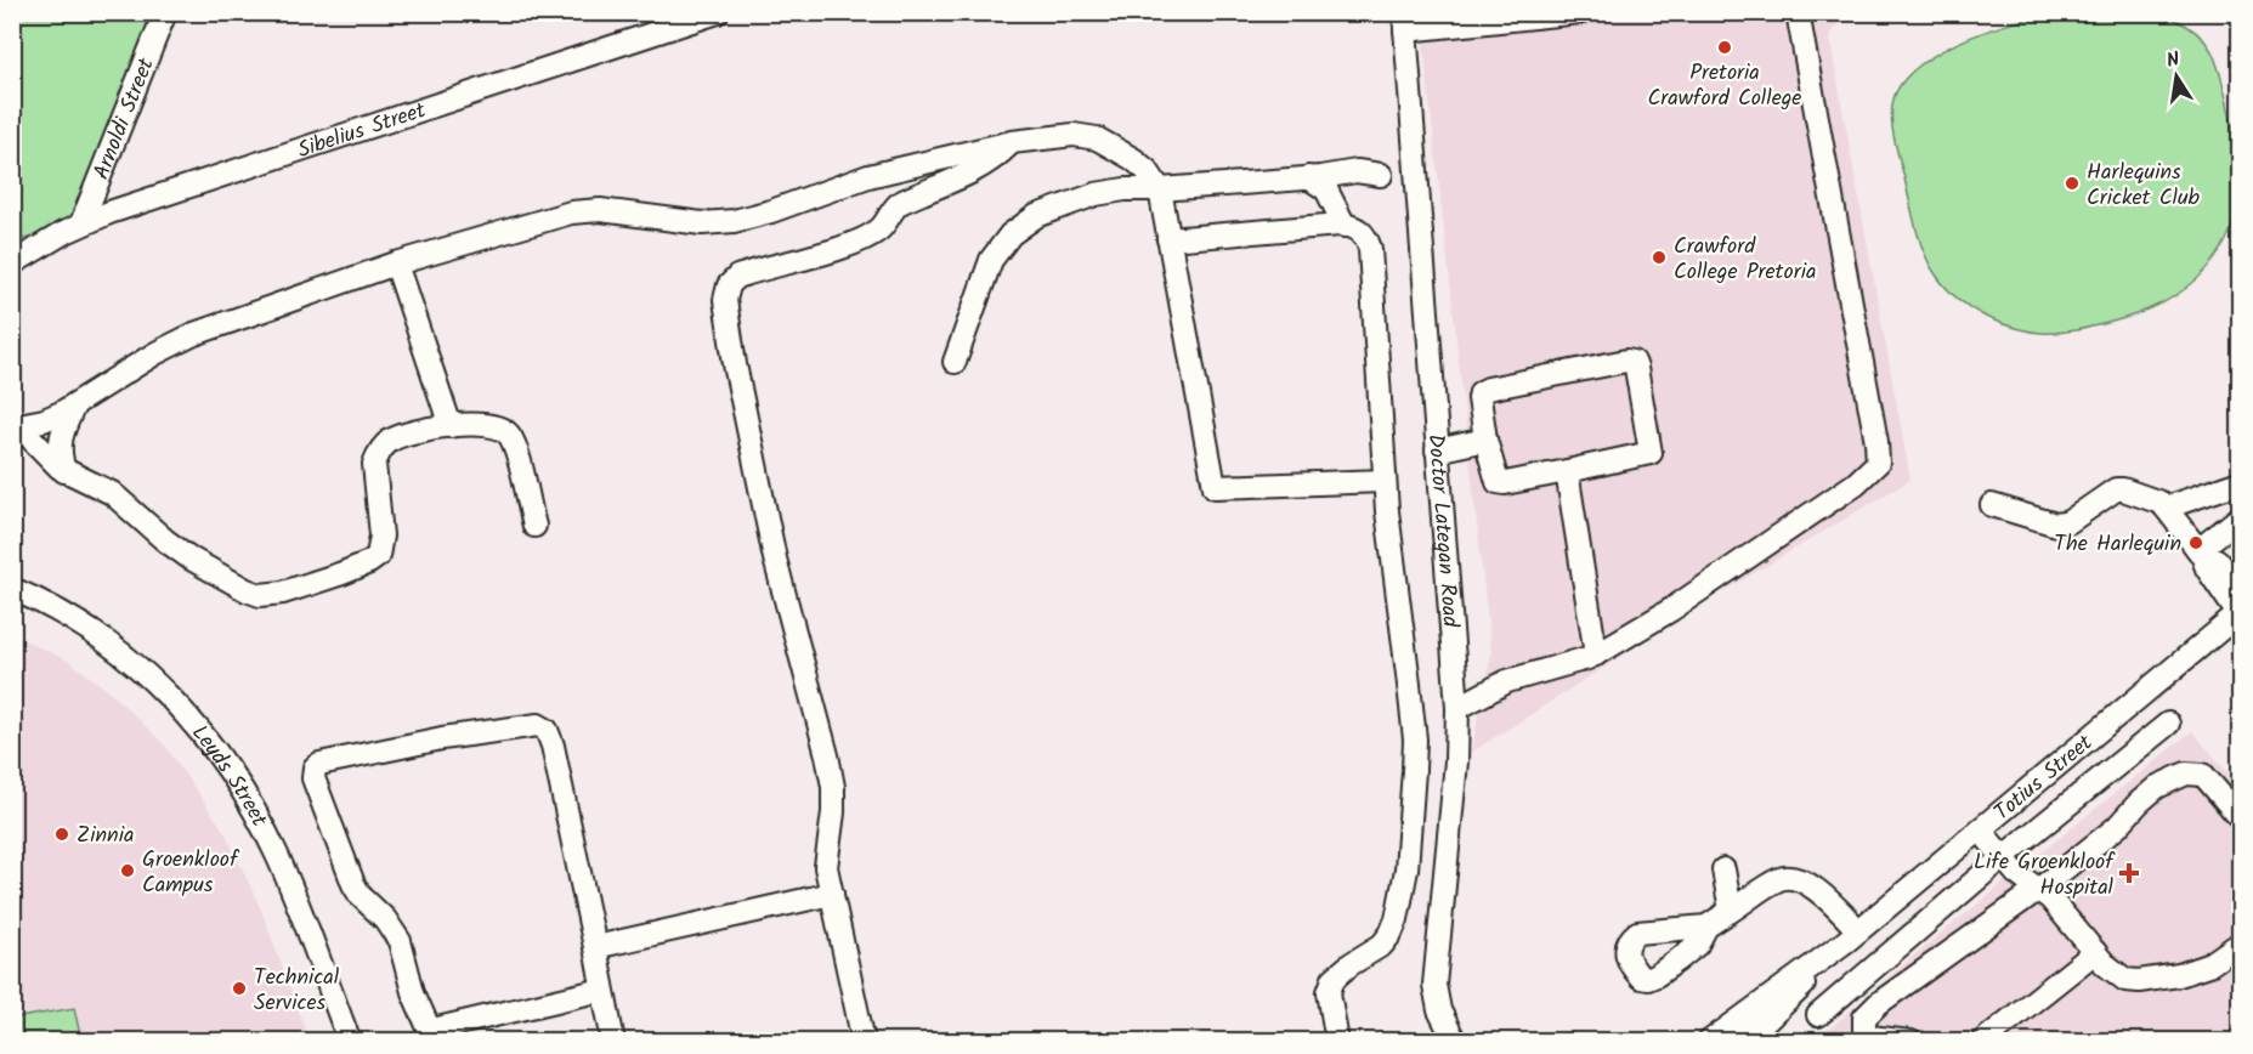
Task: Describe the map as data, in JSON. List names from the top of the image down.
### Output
{
  "streets": {
    "street": [
      "Arnoldi Street",
      "Sibelius Street",
      "Doctor Lategan Road",
      "Leyds Street",
      "Totius Street"
    ]
  },
  "crossings": [
    ["Arnoldi Street", "Sibelius Street"]
  ],
  "places": {
    "other": [
      "Pretoria Crawford College",
      "Harlequins Cricket Club",
      "Crawford College Pretoria",
      "The Harlequin",
      "Zinnia",
      "Groenkloof Campus",
      "Technical Services"
    ],
    "health": ["Life Groenkloof Hospital"]
  },
  "north": "top"
}
